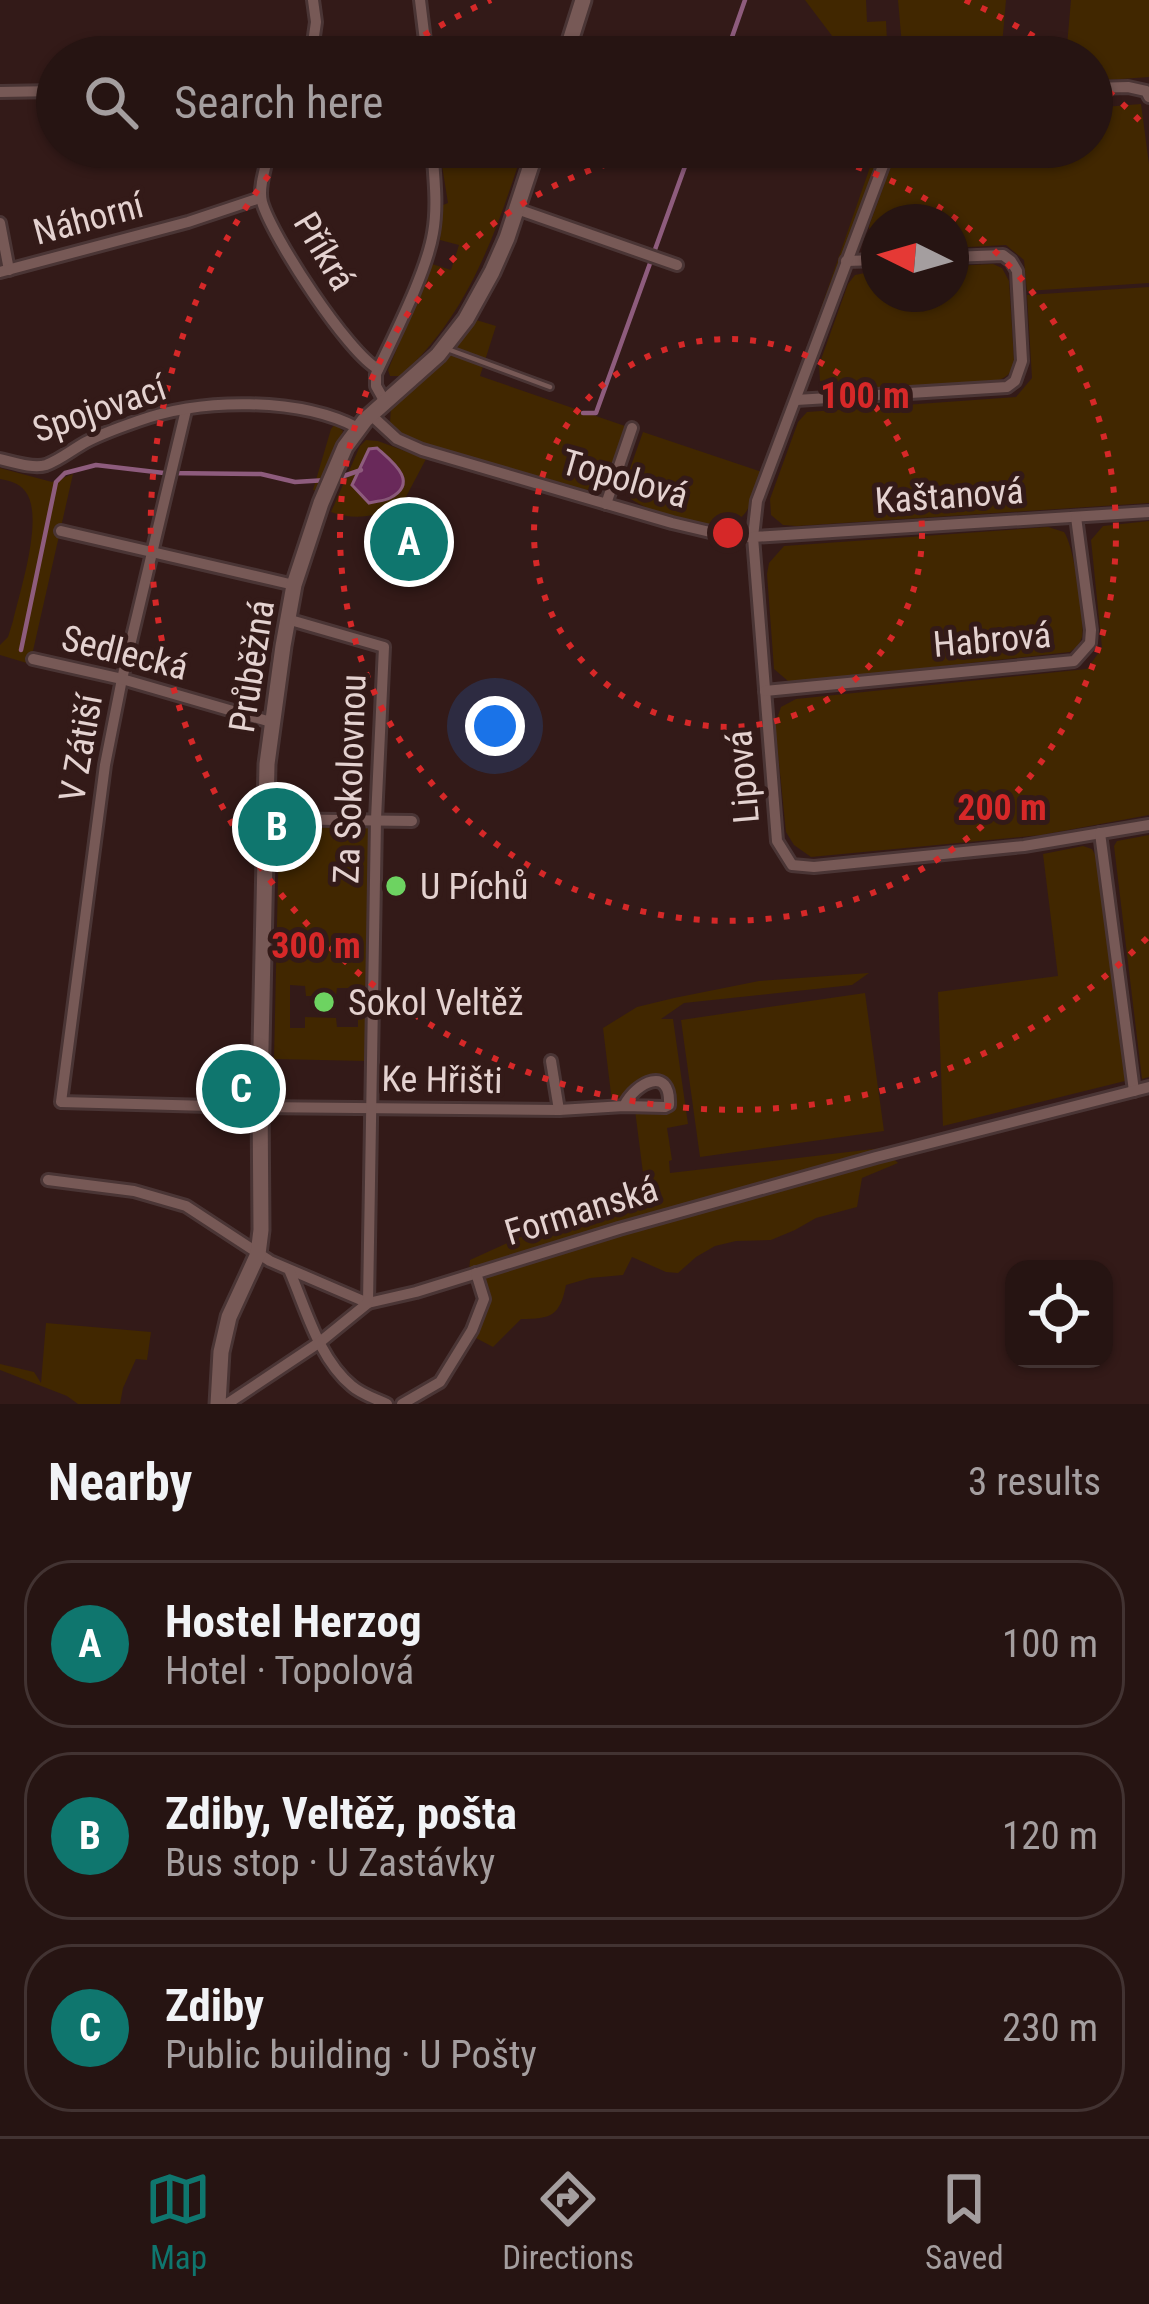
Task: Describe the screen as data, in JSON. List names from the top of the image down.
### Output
{
  "streets": {
    "street": [
      "Náhorní",
      "Příkrá",
      "Spojovací",
      "Topolová",
      "Kaštanová",
      "Habrová",
      "Sedlecká",
      "Průběžná",
      "V Zátiší",
      "Lipová",
      "Za Sokolovnou",
      "Ke Hřišti",
      "Formanská"
    ]
  },
  "crossings": [
    ["Náhorní", "Příkrá"],
    ["Spojovací", "Průběžná"],
    ["Spojovací", "V Zátiší"],
    ["Topolová", "Kaštanová"],
    ["Topolová", "Průběžná"],
    ["Topolová", "Lipová"],
    ["Kaštanová", "Habrová"],
    ["Kaštanová", "Lipová"],
    ["Habrová", "Lipová"],
    ["Sedlecká", "Průběžná"],
    ["Sedlecká", "V Zátiší"],
    ["Průběžná", "Za Sokolovnou"],
    ["Průběžná", "Ke Hřišti"],
    ["V Zátiší", "Ke Hřišti"],
    ["Za Sokolovnou", "Ke Hřišti"],
    ["Za Sokolovnou", "Formanská"]
  ],
  "places": ["U Píchů", "Sokol Veltěž"],
  "north": "left",
  "page": {
    "search": "Search here",
    "pins": ["A", "B", "C"],
    "heading": ["Nearby", "3 results"],
    "list": [
      {
        "mark": "A",
        "name": "Hostel Herzog",
        "note": "Hotel · Topolová",
        "value": "100 m"
      },
      {
        "mark": "B",
        "name": "Zdiby, Veltěž, pošta",
        "note": "Bus stop · U Zastávky",
        "value": "120 m"
      },
      {
        "mark": "C",
        "name": "Zdiby",
        "note": "Public building · U Pošty",
        "value": "230 m"
      }
    ],
    "nav": ["Map", "Directions", "Saved"]
  },
  "rings": ["100 m", "200 m", "300 m"]
}
